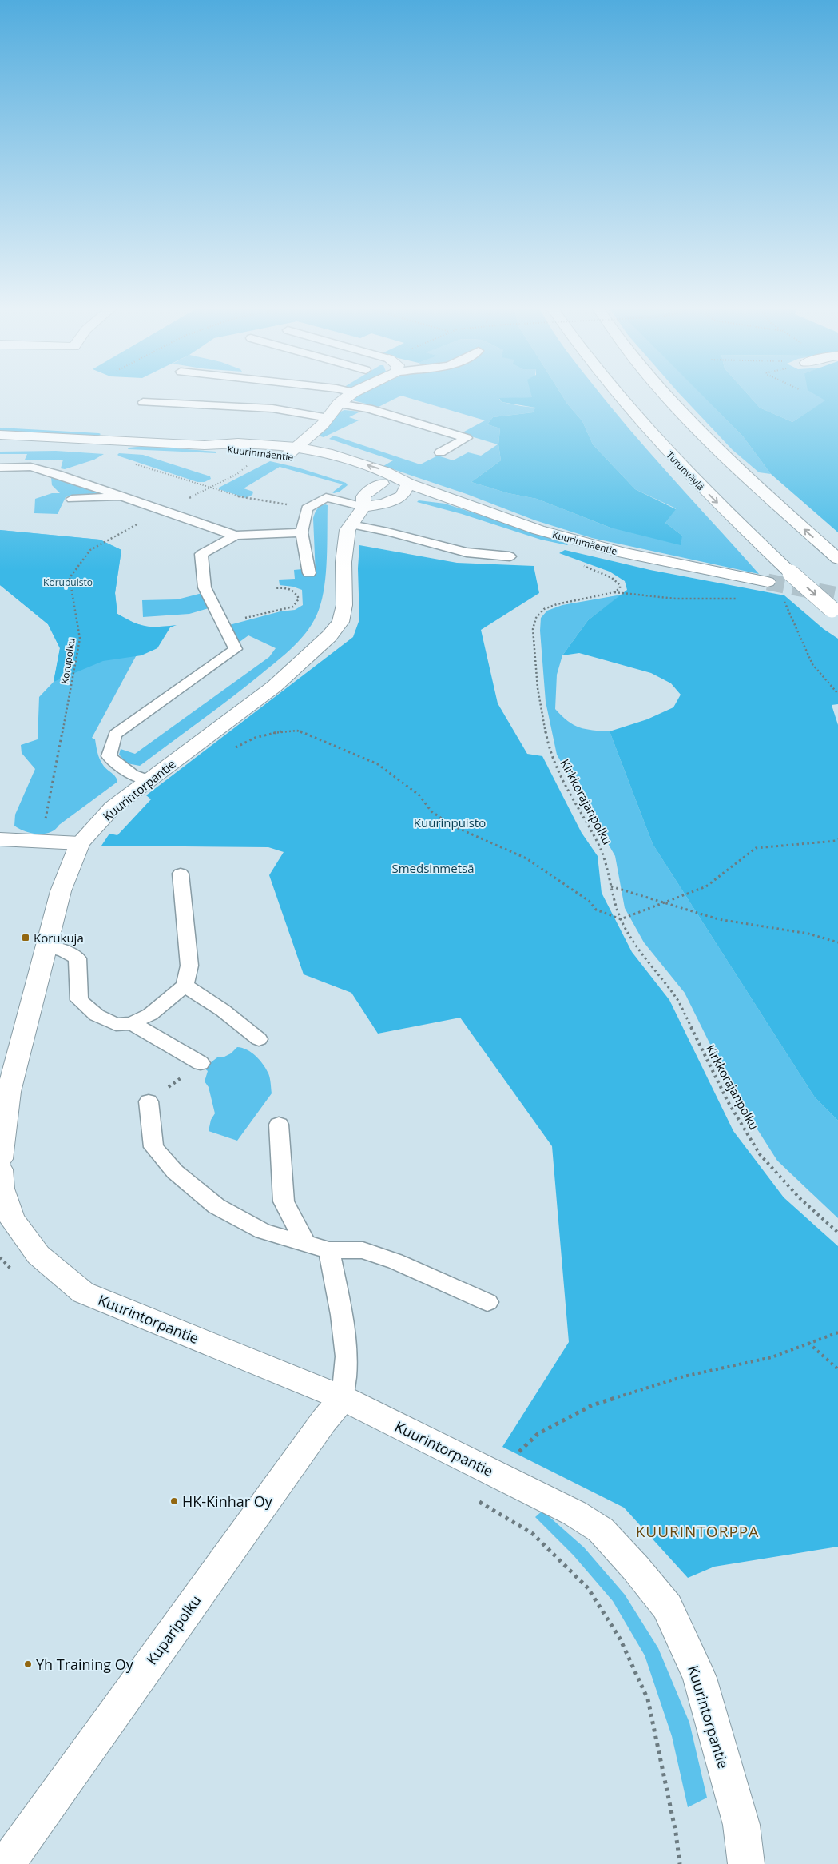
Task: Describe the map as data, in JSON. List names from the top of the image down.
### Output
{
  "streets": {
    "main road": [
      "Kuurinmäentie",
      "Turunväylä",
      "Kuurintorpantie",
      "Kuparipolku"
    ],
    "path": ["Korupolku", "Kirkkorajanpolku"]
  },
  "crossings": [
    ["Kuurinmäentie", "Kuurintorpantie"],
    ["Kuurintorpantie", "Kuparipolku"]
  ],
  "districts": ["KUURINTORPPA"],
  "parks": ["Korupuisto", "Kuurinpuisto", "Smedsinmetsä"],
  "places": {
    "transit": ["Korukuja"],
    "other": ["HK-Kinhar Oy", "Yh Training Oy"]
  }
}
